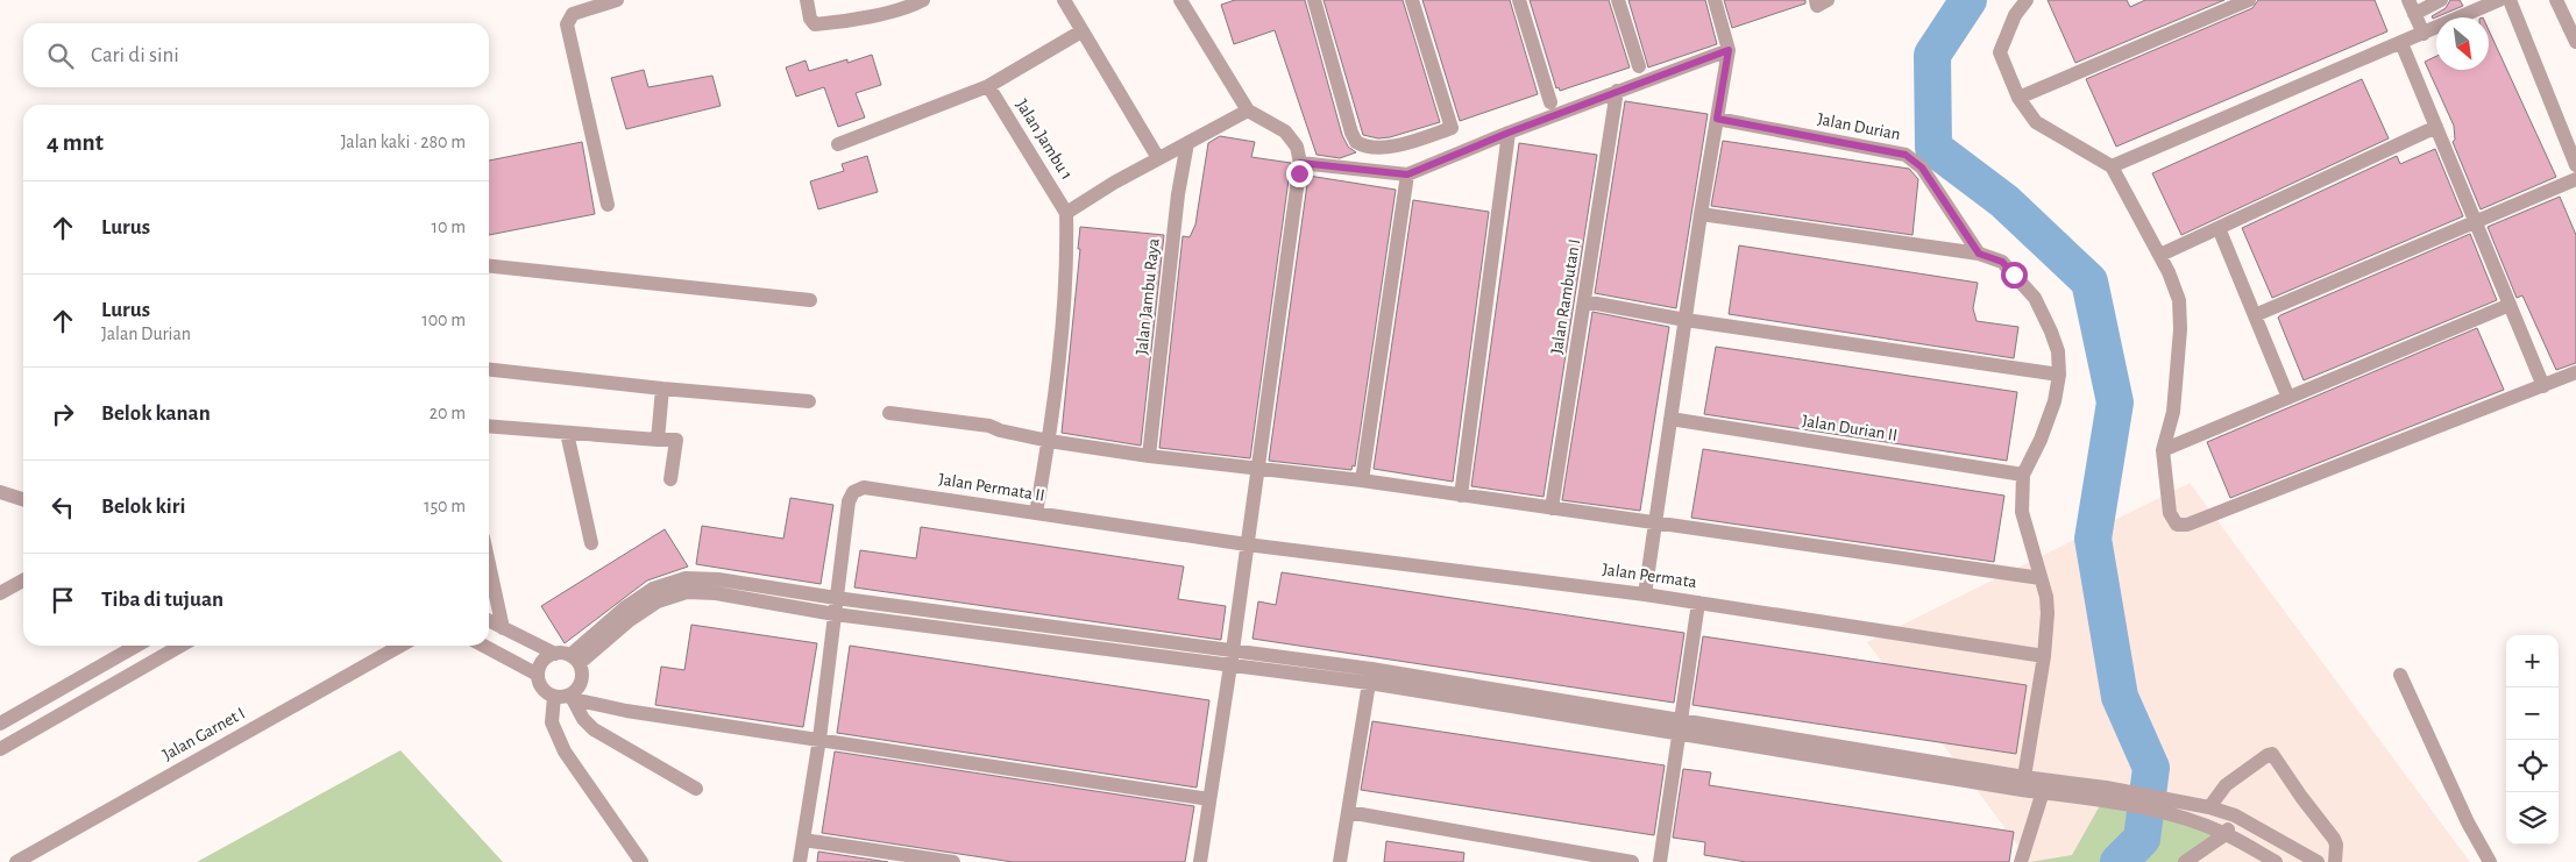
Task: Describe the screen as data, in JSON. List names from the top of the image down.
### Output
{
  "streets": {
    "street": [
      "Jalan Durian",
      "Jalan Jambu 1",
      "Jalan Jambu Raya",
      "Jalan Rambutan I",
      "Jalan Durian II",
      "Jalan Permata II",
      "Jalan Permata",
      "Jalan Garnet I"
    ]
  },
  "crossings": [
    ["Jalan Permata II", "Jalan Permata"]
  ],
  "north": "bottom right",
  "page": {
    "search": "Cari di sini",
    "heading": ["4 mnt", "Jalan kaki · 280 m"],
    "list": [
      ["Lurus", "10 m"],
      ["Lurus", "Jalan Durian", "100 m"],
      ["Belok kanan", "20 m"],
      ["Belok kiri", "150 m"],
      "Tiba di tujuan"
    ],
    "map_buttons": ["+", "−"]
  }
}
